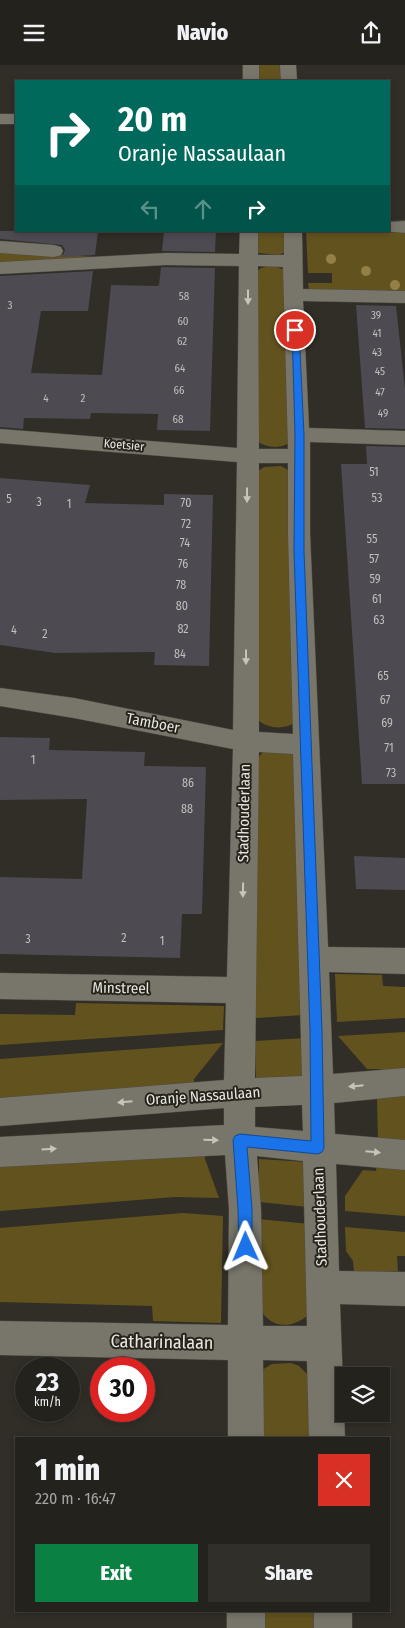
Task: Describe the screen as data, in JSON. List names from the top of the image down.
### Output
{
  "streets": {
    "street": [
      "Koetsier",
      "Tamboer",
      "Stadhouderlaan",
      "Minstreel",
      "Oranje Nassaulaan",
      "Catharinalaan"
    ]
  },
  "crossings": [
    ["Koetsier", "Stadhouderlaan"],
    ["Tamboer", "Stadhouderlaan"],
    ["Stadhouderlaan", "Minstreel"],
    ["Stadhouderlaan", "Oranje Nassaulaan"],
    ["Stadhouderlaan", "Catharinalaan"]
  ],
  "house_numbers": [
    "58",
    "3",
    "39",
    "60",
    "41",
    "62",
    "43",
    "64",
    "45",
    "66",
    "47",
    "4",
    "2",
    "49",
    "68",
    "51",
    "53",
    "5",
    "3",
    "70",
    "1",
    "72",
    "55",
    "74",
    "57",
    "76",
    "59",
    "78",
    "61",
    "80",
    "63",
    "82",
    "4",
    "2",
    "84",
    "65",
    "67",
    "69",
    "71",
    "1",
    "73",
    "86",
    "88",
    "2",
    "3",
    "1"
  ],
  "page": {
    "header": "Navio",
    "turn": ["20 m", "Oranje Nassaulaan"],
    "speed": "23 km/h",
    "limit": "30",
    "heading": ["1 min", "220 m · 16:47"],
    "buttons": ["Exit", "Share"]
  }
}
